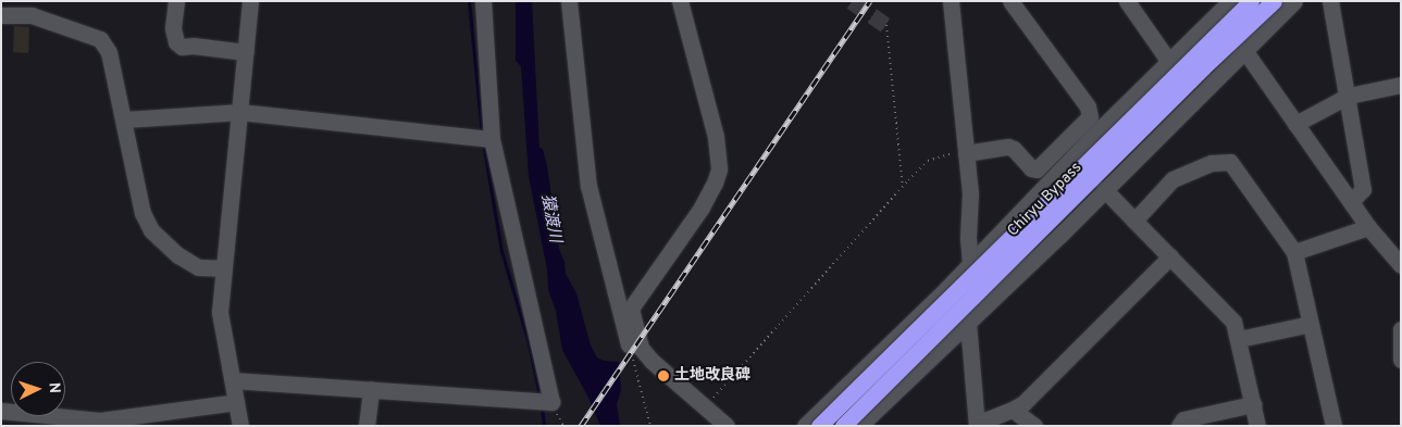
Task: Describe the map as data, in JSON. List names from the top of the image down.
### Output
{
  "streets": {
    "highway": ["Chiryu Bypass"]
  },
  "water": ["猿渡川"],
  "places": ["土地改良碑"],
  "north": "right"
}
